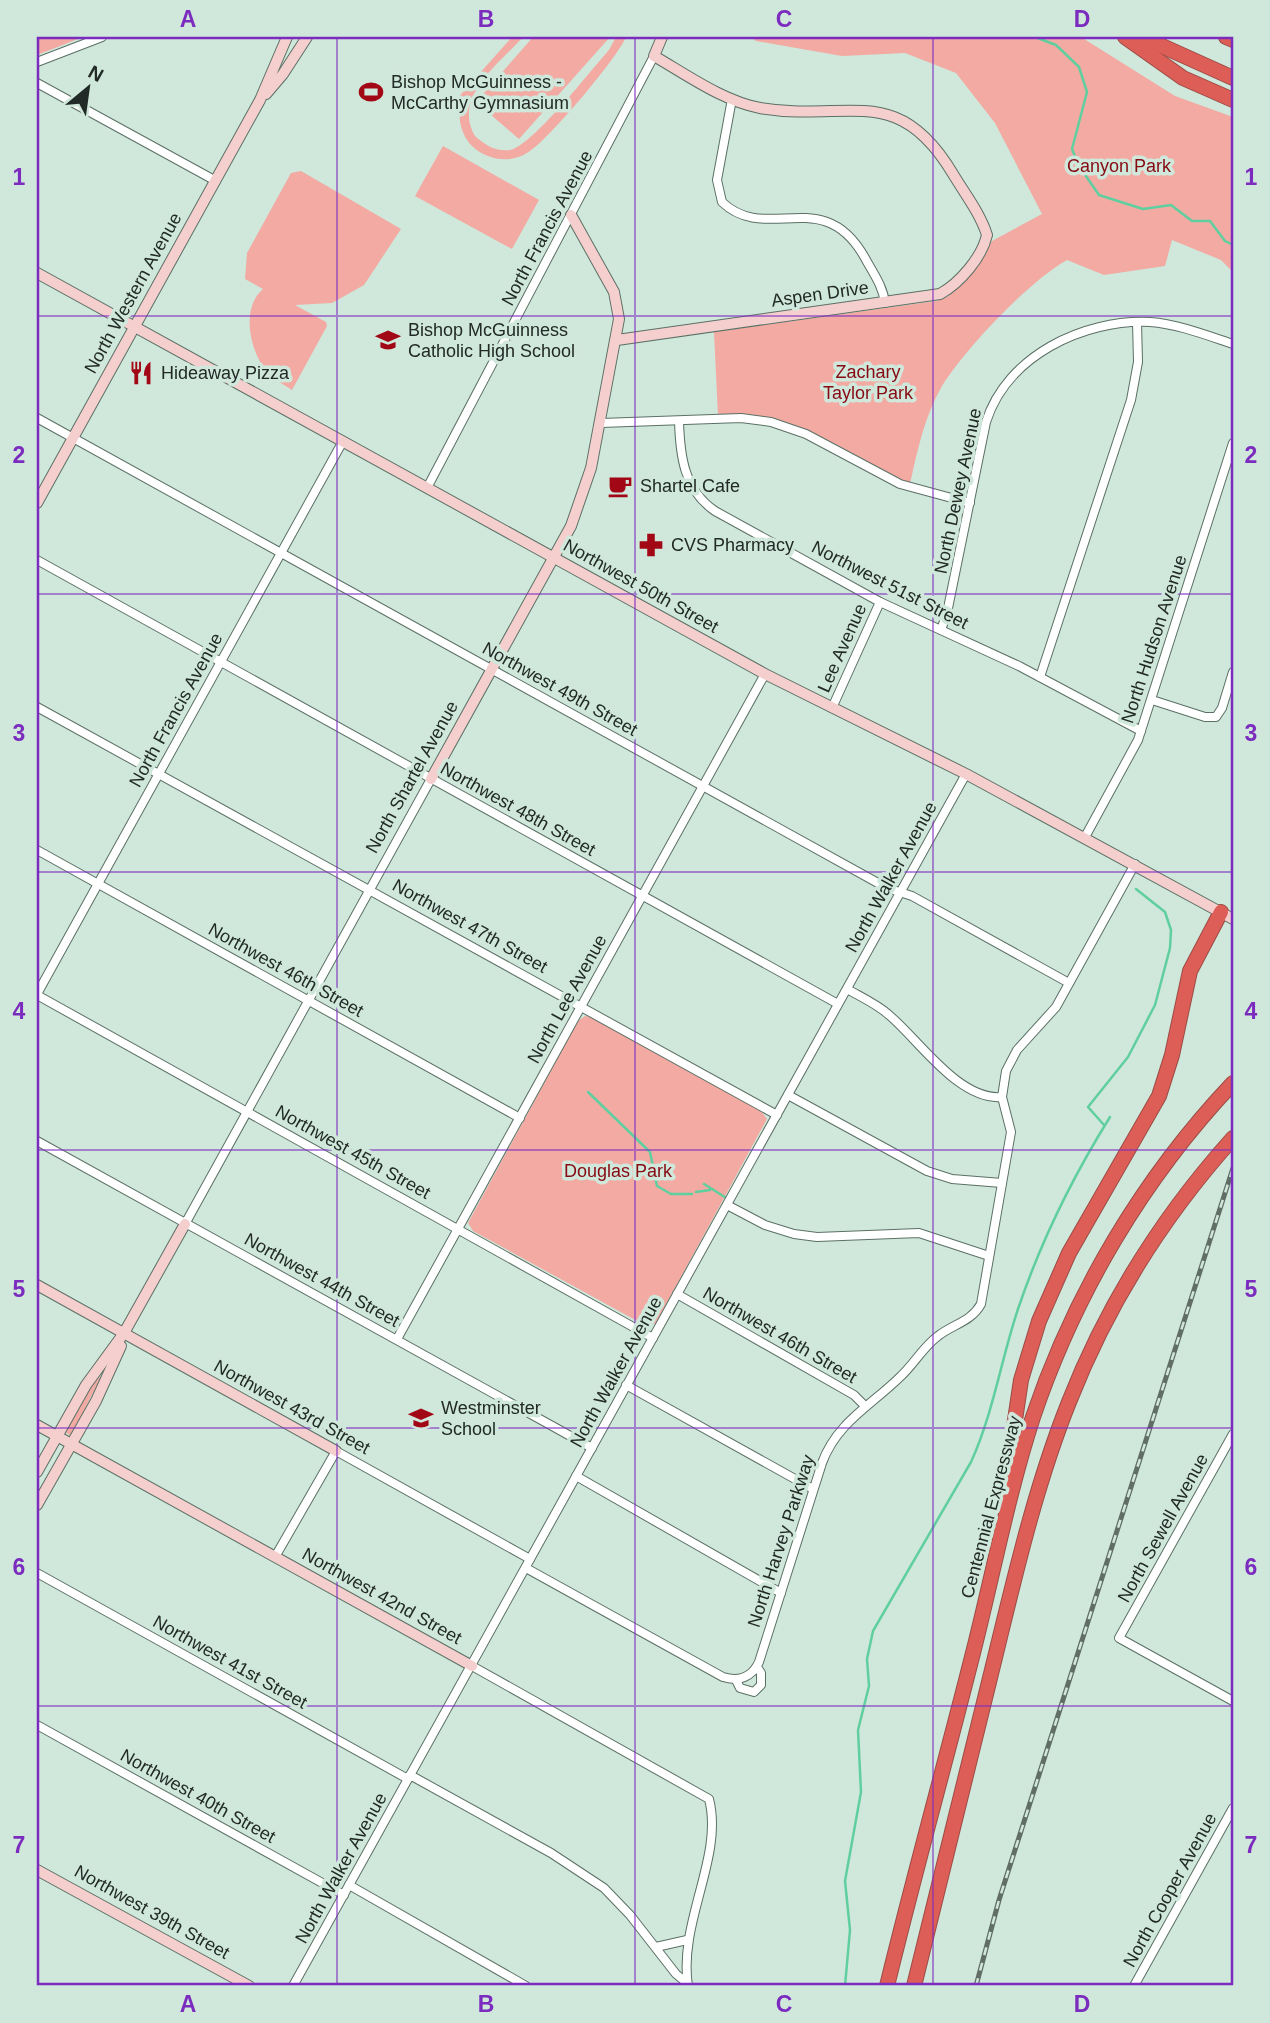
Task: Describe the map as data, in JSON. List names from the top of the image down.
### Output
{
  "streets": {
    "highway": ["Centennial Expressway"],
    "street": [
      "North Francis Avenue",
      "North Western Avenue",
      "Aspen Drive",
      "North Dewey Avenue",
      "Northwest 51st Street",
      "Northwest 50th Street",
      "North Hudson Avenue",
      "Lee Avenue",
      "Northwest 49th Street",
      "North Shartel Avenue",
      "Northwest 48th Street",
      "North Walker Avenue",
      "Northwest 47th Street",
      "Northwest 46th Street",
      "North Lee Avenue",
      "Northwest 45th Street",
      "Northwest 44th Street",
      "Northwest 43rd Street",
      "North Sewell Avenue",
      "North Harvey Parkway",
      "Northwest 42nd Street",
      "Northwest 41st Street",
      "Northwest 40th Street",
      "North Cooper Avenue",
      "Northwest 39th Street"
    ]
  },
  "crossings": [
    ["North Francis Avenue", "Northwest 50th Street"],
    ["North Francis Avenue", "Northwest 49th Street"],
    ["North Francis Avenue", "North Shartel Avenue"],
    ["North Francis Avenue", "Northwest 48th Street"],
    ["North Francis Avenue", "Northwest 47th Street"],
    ["North Francis Avenue", "Northwest 46th Street"],
    ["North Francis Avenue", "Northwest 45th Street"],
    ["North Western Avenue", "Northwest 50th Street"],
    ["North Western Avenue", "Northwest 49th Street"],
    ["Aspen Drive", "North Shartel Avenue"],
    ["North Dewey Avenue", "Northwest 51st Street"],
    ["Northwest 51st Street", "North Hudson Avenue"],
    ["Northwest 51st Street", "Lee Avenue"],
    ["Northwest 50th Street", "North Hudson Avenue"],
    ["Northwest 50th Street", "Lee Avenue"],
    ["Northwest 50th Street", "North Shartel Avenue"],
    ["Northwest 50th Street", "North Walker Avenue"],
    ["Northwest 50th Street", "North Lee Avenue"],
    ["Northwest 50th Street", "North Harvey Parkway"],
    ["Northwest 49th Street", "North Shartel Avenue"],
    ["Northwest 49th Street", "North Walker Avenue"],
    ["Northwest 49th Street", "North Lee Avenue"],
    ["Northwest 49th Street", "North Harvey Parkway"],
    ["North Shartel Avenue", "Northwest 48th Street"],
    ["North Shartel Avenue", "Northwest 47th Street"],
    ["North Shartel Avenue", "Northwest 46th Street"],
    ["North Shartel Avenue", "Northwest 45th Street"],
    ["North Shartel Avenue", "Northwest 44th Street"],
    ["North Shartel Avenue", "Northwest 43rd Street"],
    ["North Shartel Avenue", "Northwest 42nd Street"],
    ["Northwest 48th Street", "North Walker Avenue"],
    ["Northwest 48th Street", "North Lee Avenue"],
    ["North Walker Avenue", "Northwest 47th Street"],
    ["North Walker Avenue", "Northwest 46th Street"],
    ["North Walker Avenue", "Northwest 45th Street"],
    ["North Walker Avenue", "Northwest 44th Street"],
    ["North Walker Avenue", "Northwest 43rd Street"],
    ["North Walker Avenue", "Northwest 42nd Street"],
    ["North Walker Avenue", "Northwest 41st Street"],
    ["North Walker Avenue", "Northwest 40th Street"],
    ["Northwest 47th Street", "North Lee Avenue"],
    ["Northwest 46th Street", "North Lee Avenue"],
    ["Northwest 46th Street", "North Harvey Parkway"],
    ["North Lee Avenue", "Northwest 45th Street"],
    ["North Lee Avenue", "Northwest 44th Street"],
    ["Northwest 43rd Street", "North Harvey Parkway"]
  ],
  "parks": ["Canyon Park", "Zachary Taylor Park", "Douglas Park"],
  "places": {
    "sports": ["Bishop McGuinness - McCarthy Gymnasium"],
    "school or university": ["Bishop McGuinness Catholic High School", "Westminster School"],
    "restaurant": ["Hideaway Pizza"],
    "cafe": ["Shartel Cafe"],
    "pharmacy": ["CVS Pharmacy"]
  },
  "north": "top right",
  "grid": {
    "columns": [
      "A",
      "B",
      "C",
      "D"
    ],
    "rows": [
      "1",
      "2",
      "3",
      "4",
      "5",
      "6",
      "7"
    ]
  }
}
